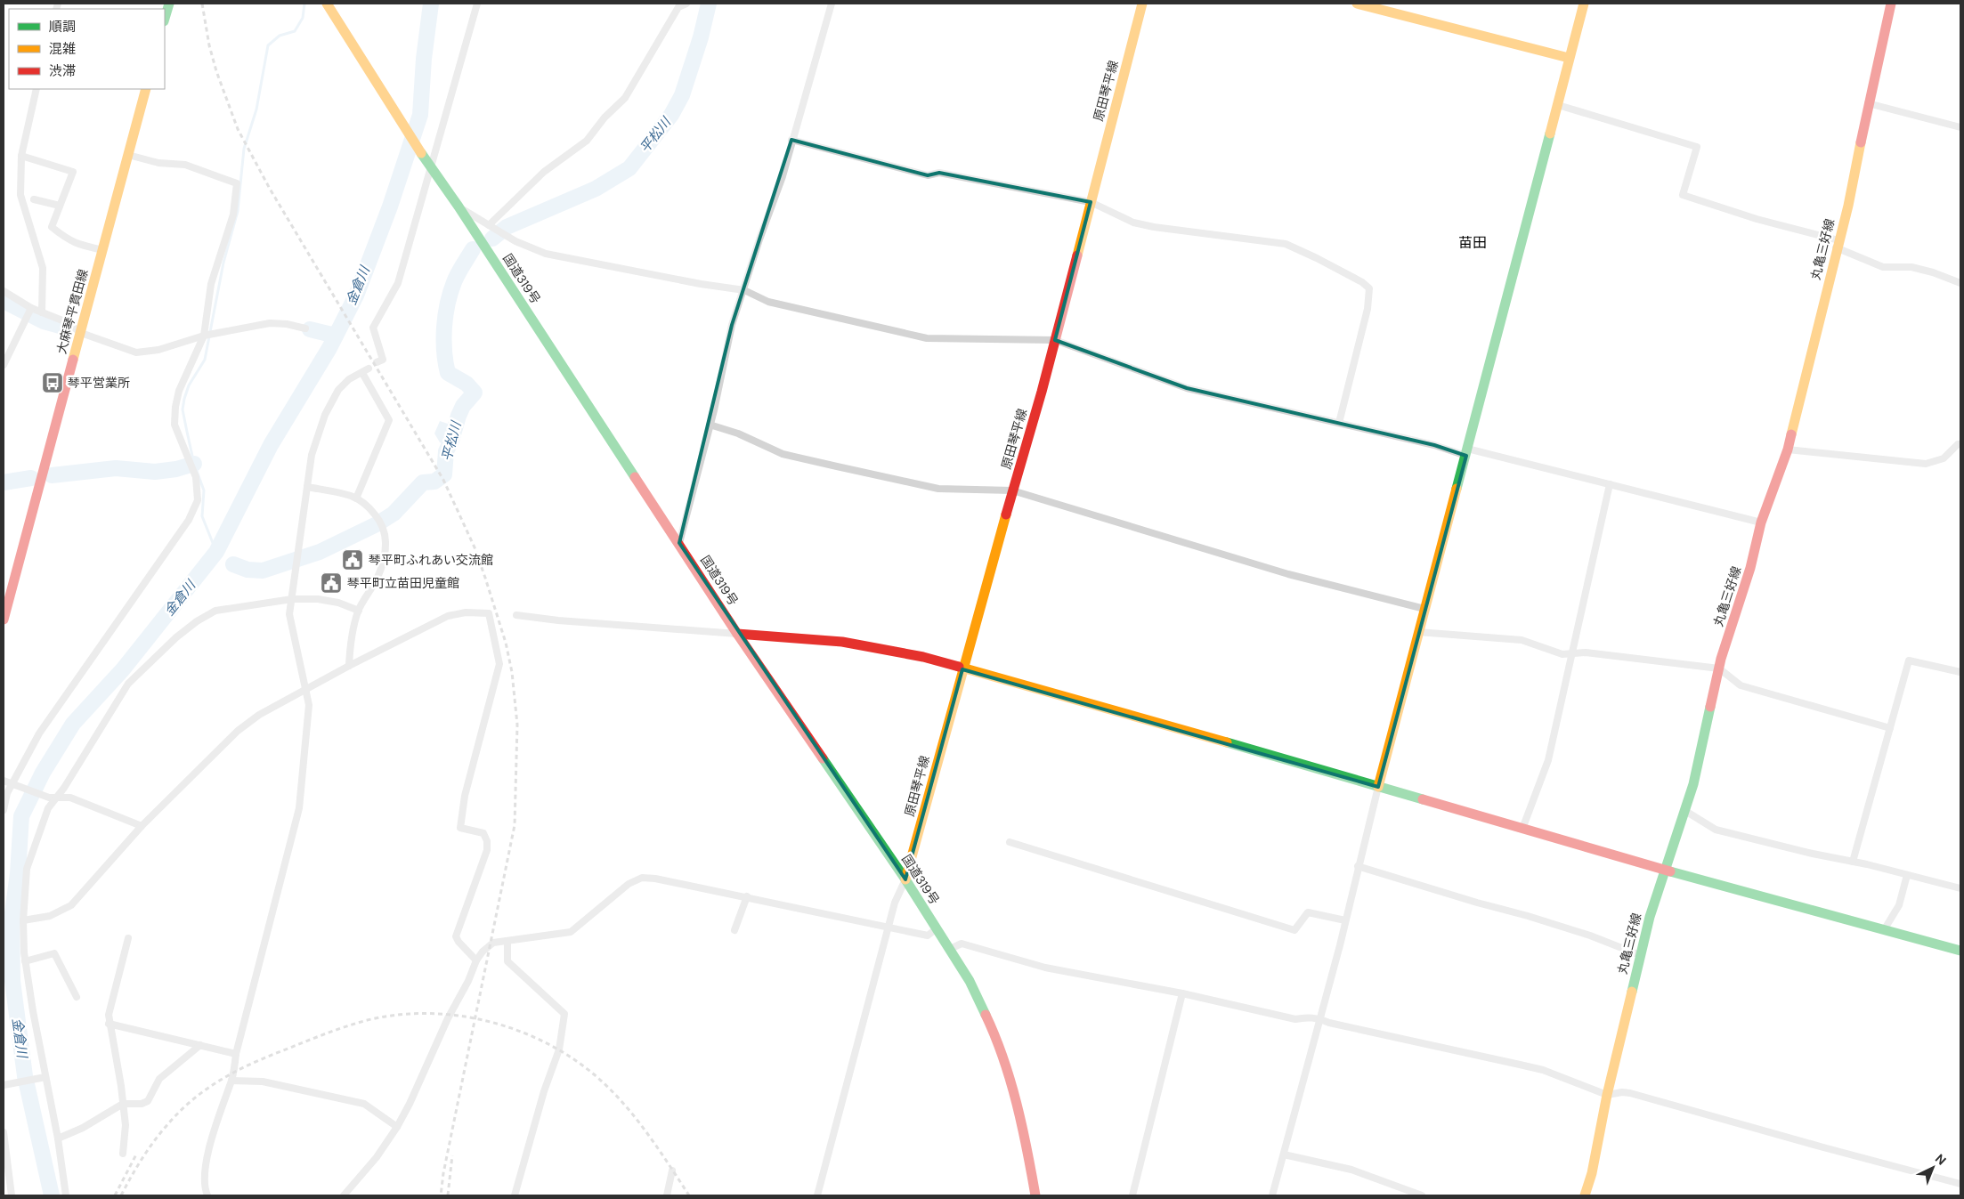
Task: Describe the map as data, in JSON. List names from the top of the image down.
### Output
{
  "streets": {
    "main road": [
      "原田琴平線",
      "丸亀三好線",
      "国道319号",
      "大麻琴平貫田線"
    ]
  },
  "crossings": [
    ["原田琴平線", "国道319号"]
  ],
  "districts": ["苗田"],
  "water": ["平松川", "金倉川"],
  "places": {
    "bus stop": ["琴平営業所"],
    "public building": ["琴平町ふれあい交流館", "琴平町立苗田児童館"]
  },
  "legend": ["順調", "混雑", "渋滞"],
  "north": "top right"
}
